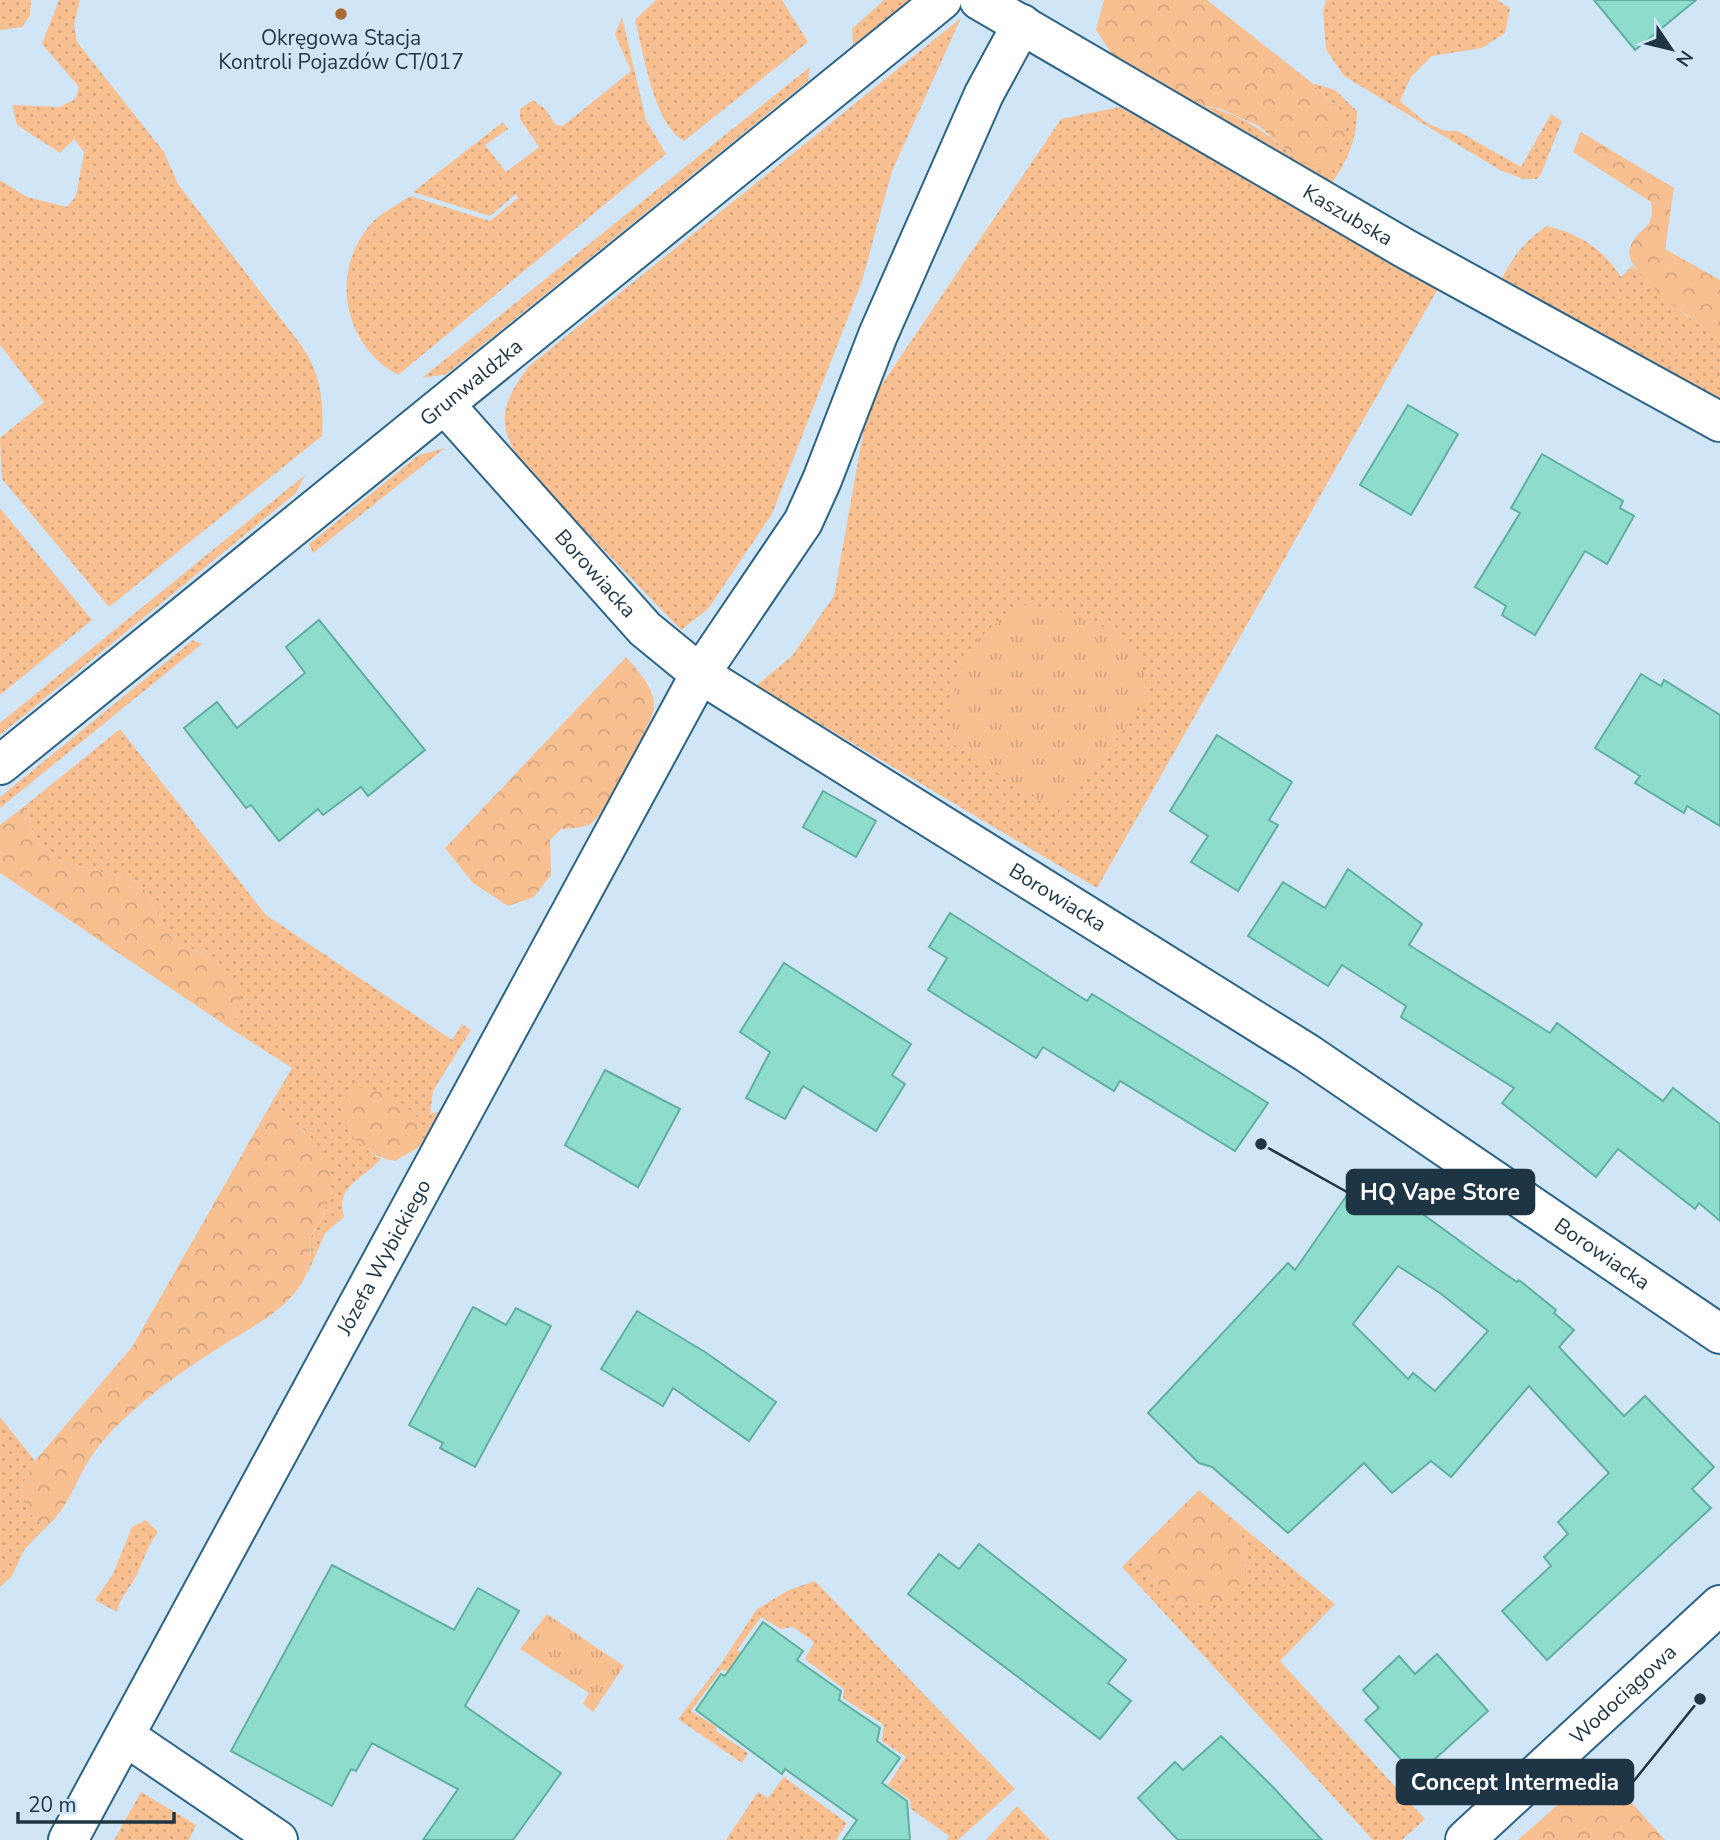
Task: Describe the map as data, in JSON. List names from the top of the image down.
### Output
{
  "streets": {
    "street": [
      "Kaszubska",
      "Grunwaldzka",
      "Borowiacka",
      "Józefa Wybickiego",
      "Wodociągowa"
    ]
  },
  "crossings": [
    ["Kaszubska", "Józefa Wybickiego"],
    ["Grunwaldzka", "Borowiacka"],
    ["Borowiacka", "Józefa Wybickiego"]
  ],
  "places": ["Okręgowa Stacja Kontroli Pojazdów CT/017", "HQ Vape Store", "Concept Intermedia"],
  "scale_bar": "20 m",
  "north": "bottom right"
}
